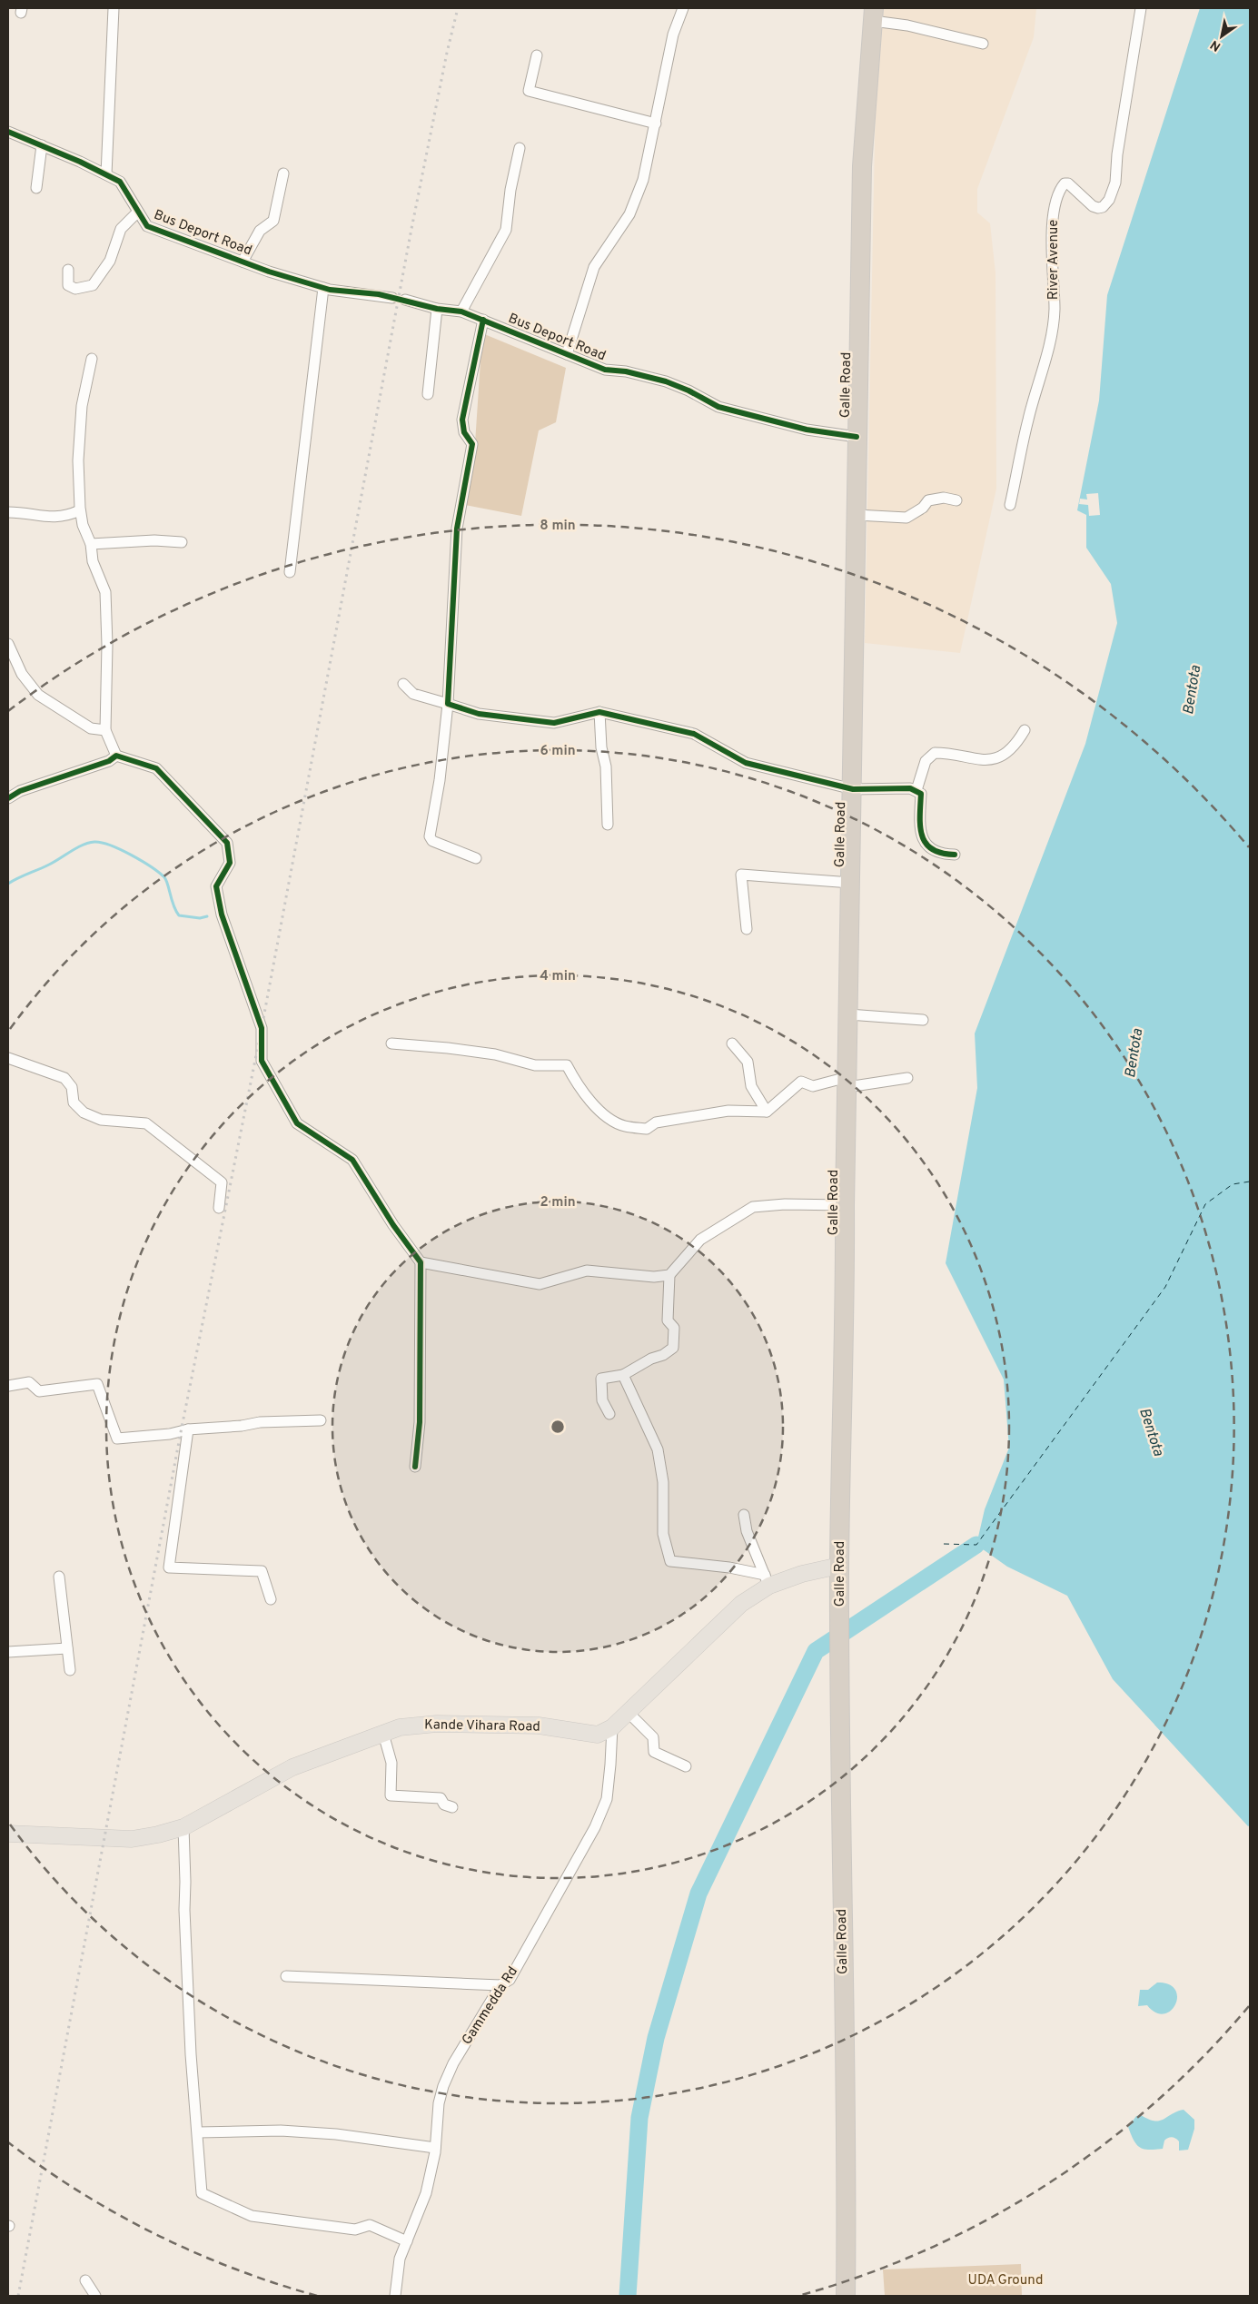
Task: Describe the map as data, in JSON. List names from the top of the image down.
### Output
{
  "streets": {
    "highway": ["Galle Road"],
    "main road": ["Kande Vihara Road"],
    "street": ["Bus Deport Road", "River Avenue", "Gammedda Rd"]
  },
  "crossings": [
    ["Bus Deport Road", "Galle Road"],
    ["Galle Road", "Kande Vihara Road"],
    ["Kande Vihara Road", "Gammedda Rd"]
  ],
  "water": ["Bentota"],
  "parks": ["UDA Ground"],
  "north": "bottom left",
  "rings": [
    "8 min",
    "6 min",
    "4 min",
    "2 min"
  ]
}
